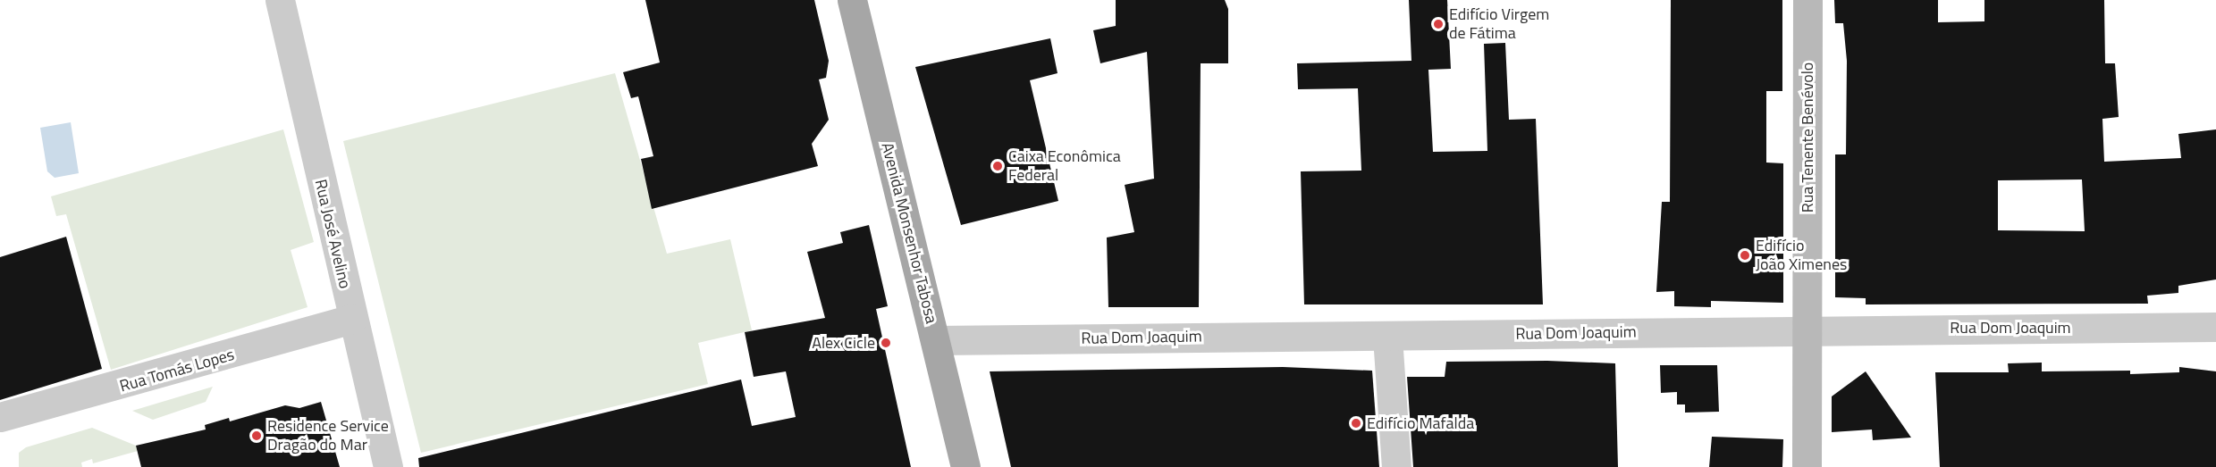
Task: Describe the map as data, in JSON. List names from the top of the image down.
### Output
{
  "streets": {
    "main road": ["Avenida Monsenhor Tabosa"],
    "street": [
      "Rua Tenente Benévolo",
      "Rua José Avelino",
      "Rua Dom Joaquim",
      "Rua Tomás Lopes"
    ]
  },
  "crossings": [
    ["Rua Tenente Benévolo", "Rua Dom Joaquim"],
    ["Avenida Monsenhor Tabosa", "Rua Dom Joaquim"],
    ["Rua José Avelino", "Rua Tomás Lopes"]
  ],
  "places": [
    "Edifício Virgem de Fátima",
    "Caixa Econômica Federal",
    "Edifício João Ximenes",
    "Alex Cicle",
    "Edifício Mafalda",
    "Residence Service Dragão do Mar"
  ]
}
